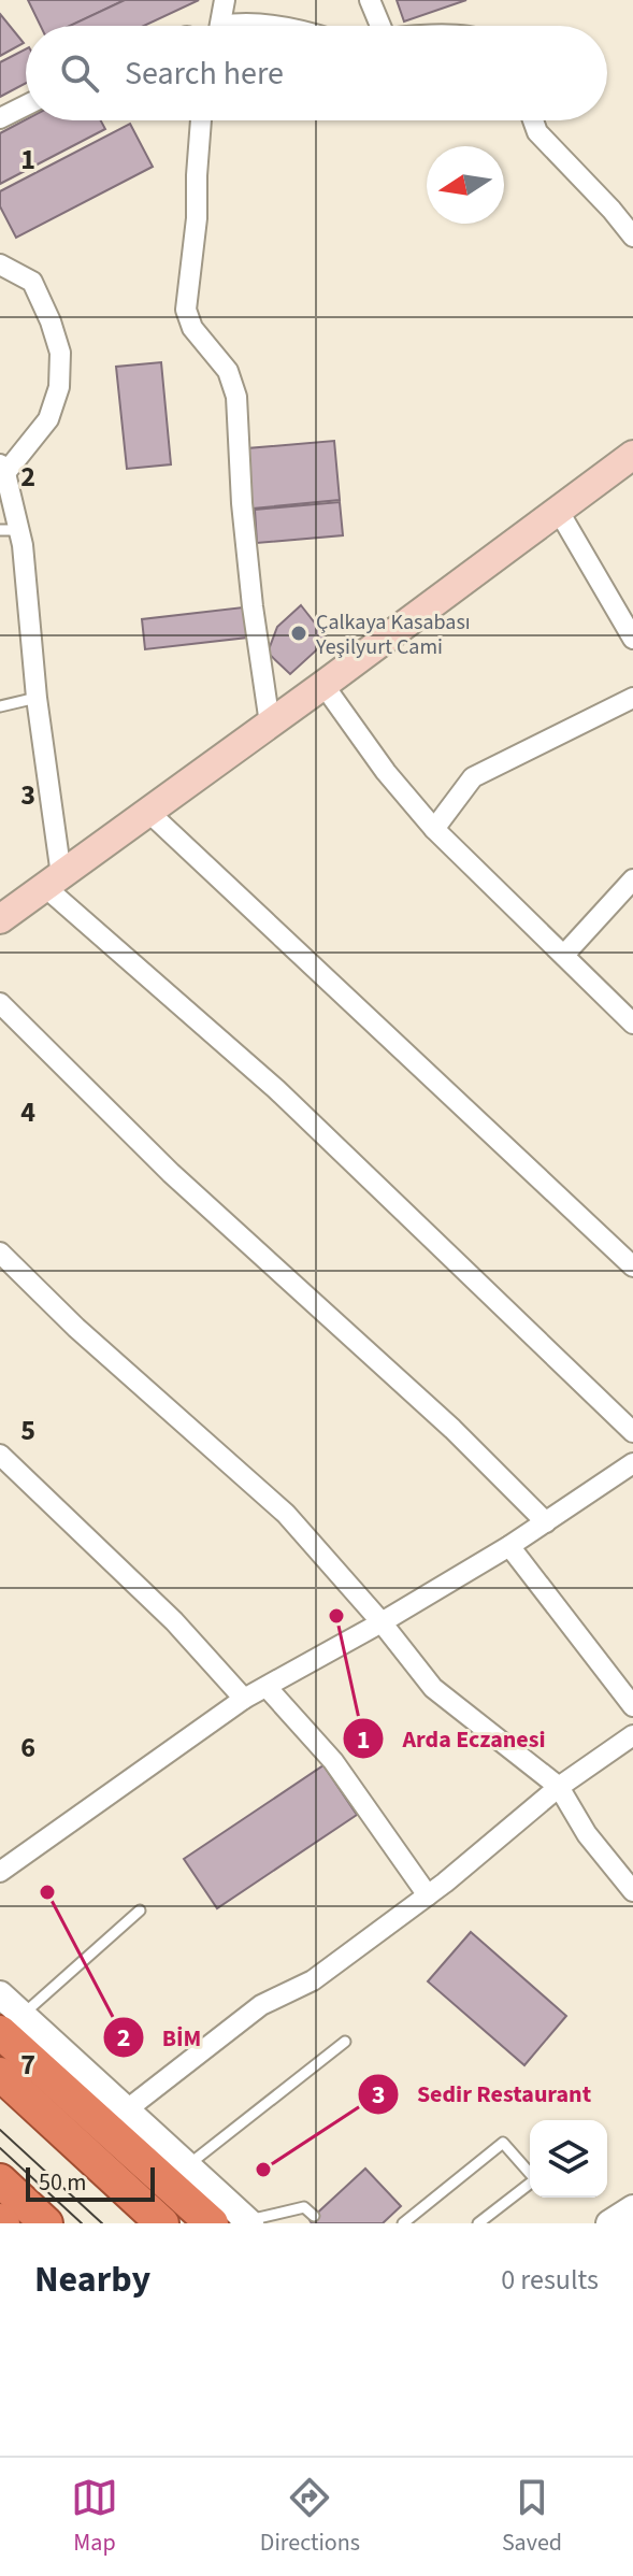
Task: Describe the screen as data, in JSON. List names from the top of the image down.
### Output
{
  "places": [
    "Çalkaya Kasabası Yeşilyurt Cami",
    "Arda Eczanesi",
    "BİM",
    "Sedir Restaurant"
  ],
  "scale_bar": "50 m",
  "north": "left",
  "page": {
    "search": "Search here",
    "scale": "50 m",
    "heading": ["Nearby", "0 results"],
    "nav": ["Map", "Directions", "Saved"]
  },
  "grid": {
    "rows": [
      "1",
      "2",
      "3",
      "4",
      "5",
      "6",
      "7"
    ]
  }
}
